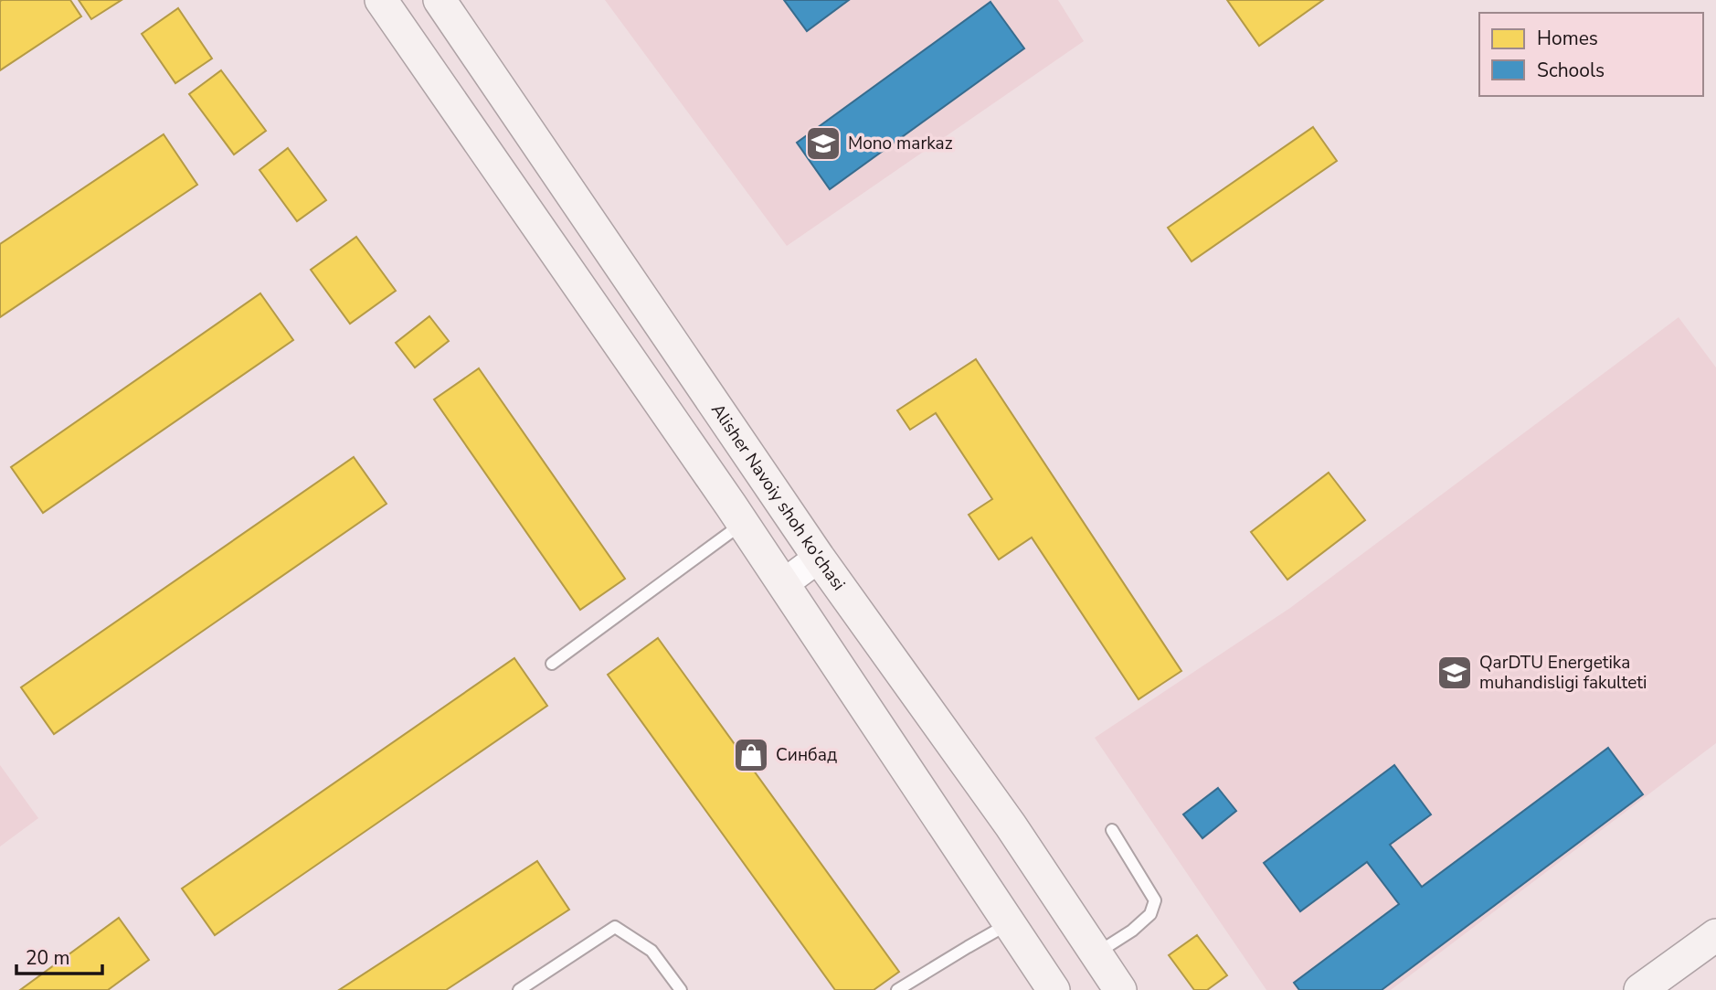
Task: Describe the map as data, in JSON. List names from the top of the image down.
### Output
{
  "streets": {
    "main road": ["Alisher Navoiy shoh ko'chasi"]
  },
  "places": {
    "school or university": ["Mono markaz", "QarDTU Energetika muhandisligi fakulteti"],
    "shop": ["Синбад"]
  },
  "legend": ["Homes", "Schools"],
  "scale_bar": "20 m"
}
